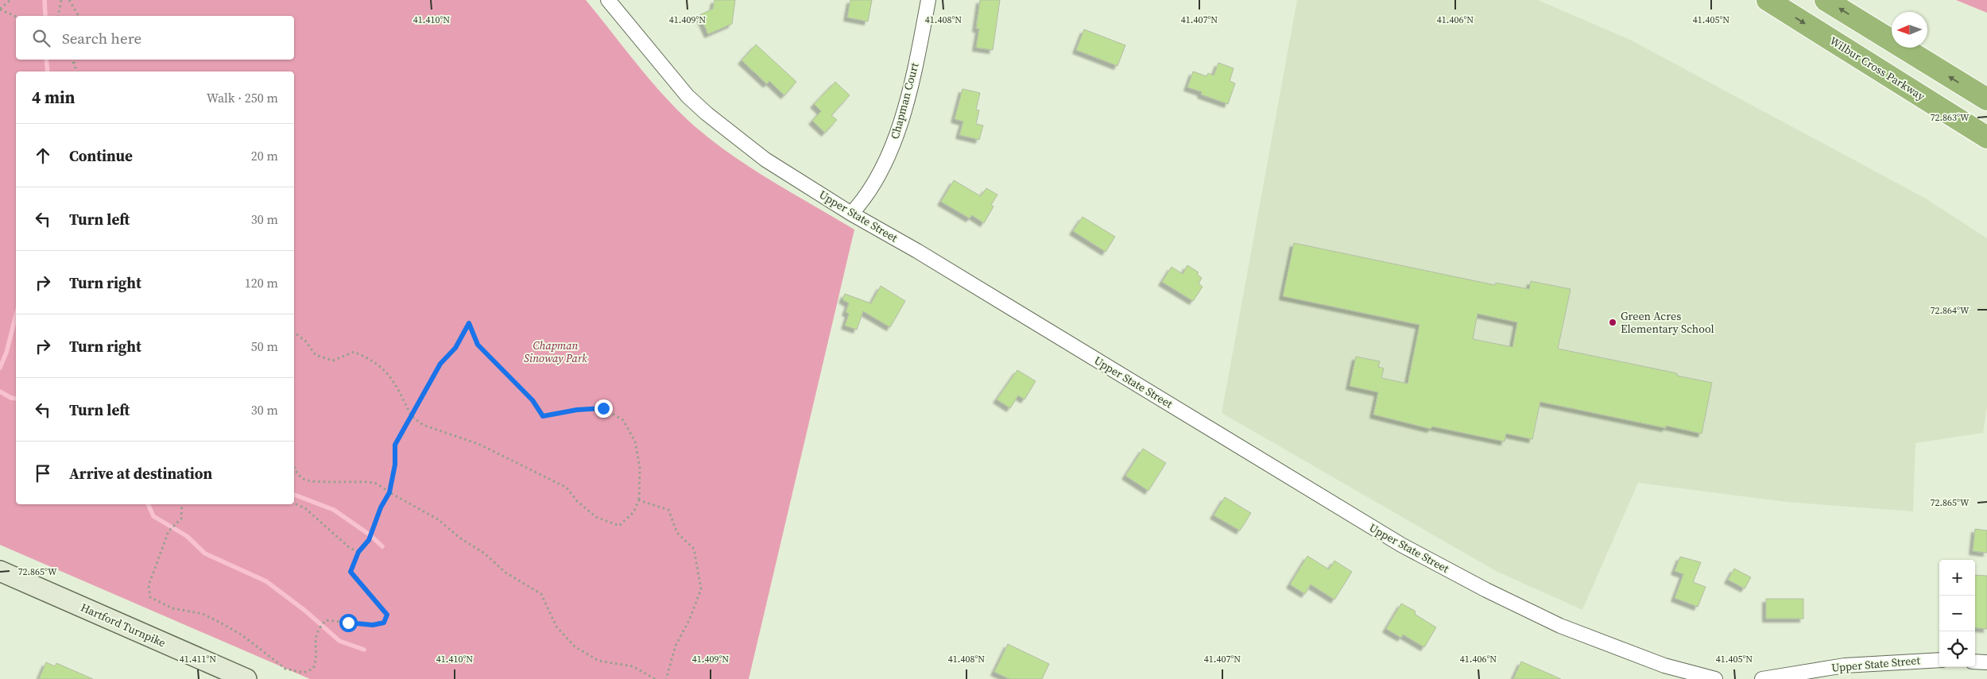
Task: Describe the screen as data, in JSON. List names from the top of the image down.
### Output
{
  "streets": {
    "highway": ["Wilbur Cross Parkway"],
    "main road": ["Hartford Turnpike"],
    "street": ["Chapman Court", "Upper State Street"]
  },
  "crossings": [
    ["Chapman Court", "Upper State Street"]
  ],
  "parks": ["Chapman Sinoway Park"],
  "places": ["Green Acres Elementary School"],
  "north": "left",
  "page": {
    "search": "Search here",
    "heading": ["4 min", "Walk · 250 m"],
    "list": [
      ["Continue", "20 m"],
      ["Turn left", "30 m"],
      ["Turn right", "120 m"],
      ["Turn right", "50 m"],
      ["Turn left", "30 m"],
      "Arrive at destination"
    ],
    "map_buttons": ["+", "−"]
  },
  "coordinates": [
    "41.410°N",
    "41.409°N",
    "41.408°N",
    "41.407°N",
    "41.406°N",
    "41.405°N",
    "72.863°W",
    "72.864°W",
    "72.865°W",
    "41.411°N"
  ]
}
